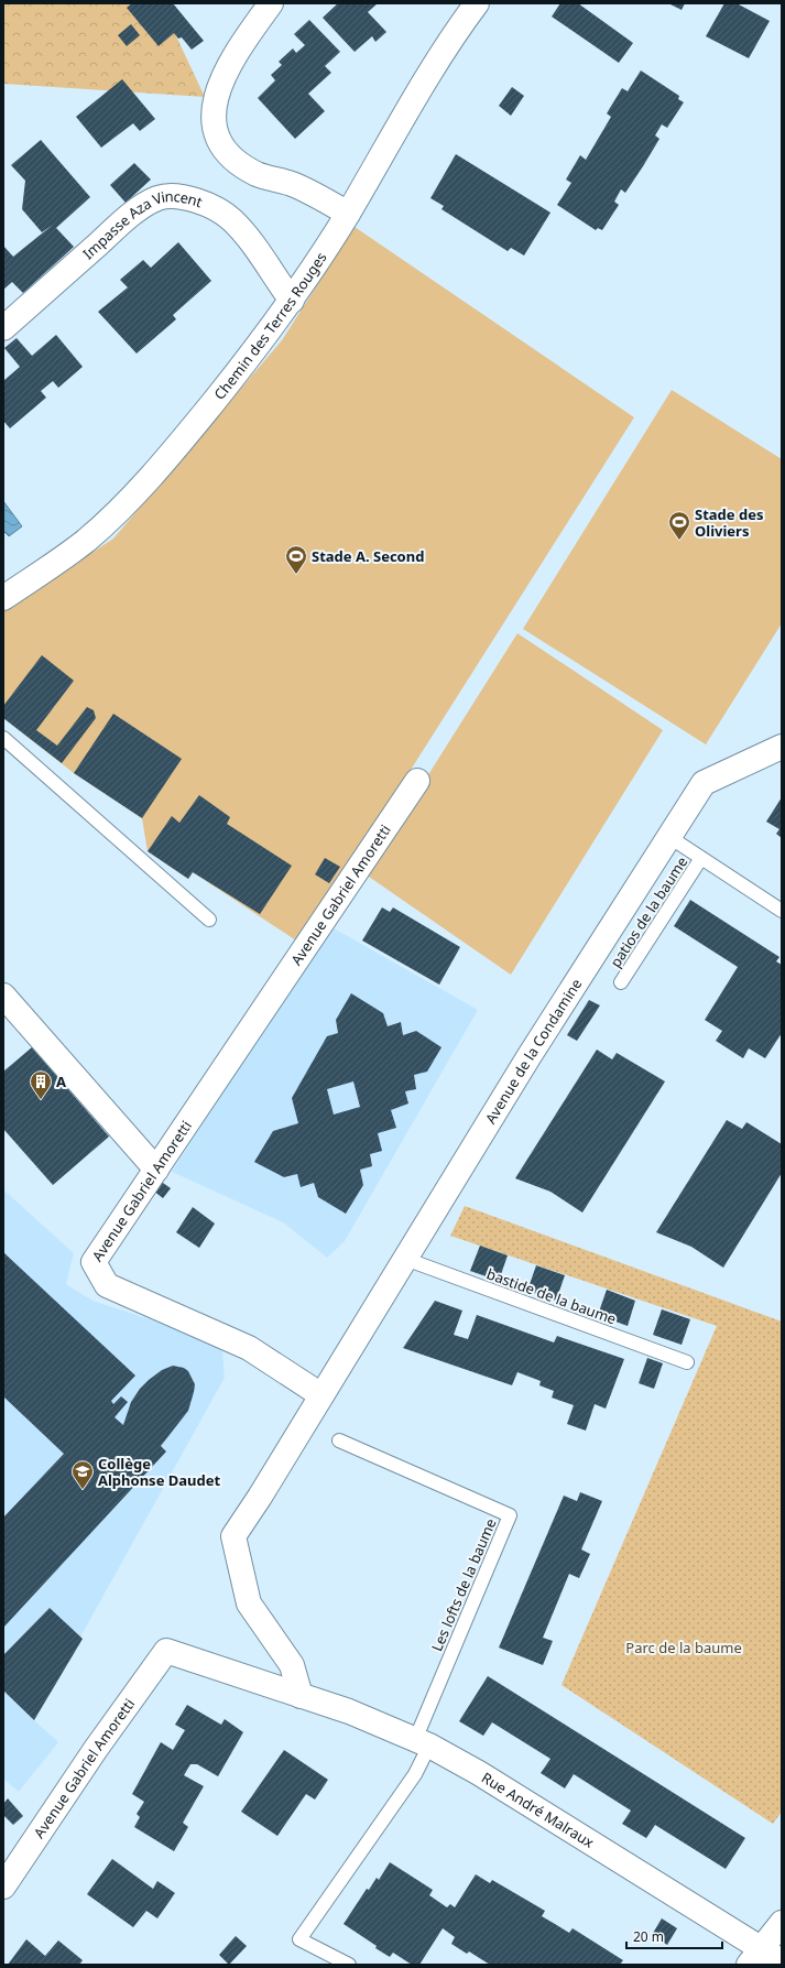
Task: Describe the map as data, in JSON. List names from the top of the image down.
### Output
{
  "streets": {
    "street": [
      "Impasse Aza Vincent",
      "Chemin des Terres Rouges",
      "Avenue Gabriel Amoretti",
      "Avenue de la Condamine",
      "Rue André Malraux"
    ],
    "lane": ["patios de la baume", "bastide de la baume", "Les lofts de la baume"]
  },
  "crossings": [
    ["Impasse Aza Vincent", "Chemin des Terres Rouges"],
    ["Avenue Gabriel Amoretti", "Avenue de la Condamine"],
    ["Avenue Gabriel Amoretti", "Rue André Malraux"],
    ["patios de la baume", "Avenue de la Condamine"],
    ["Avenue de la Condamine", "bastide de la baume"],
    ["Les lofts de la baume", "Rue André Malraux"]
  ],
  "parks": ["Parc de la baume"],
  "places": {
    "sports": ["Stade des Oliviers", "Stade A. Second"],
    "building": ["A"],
    "school or university": ["Collège Alphonse Daudet"]
  },
  "scale_bar": "20 m"
}
